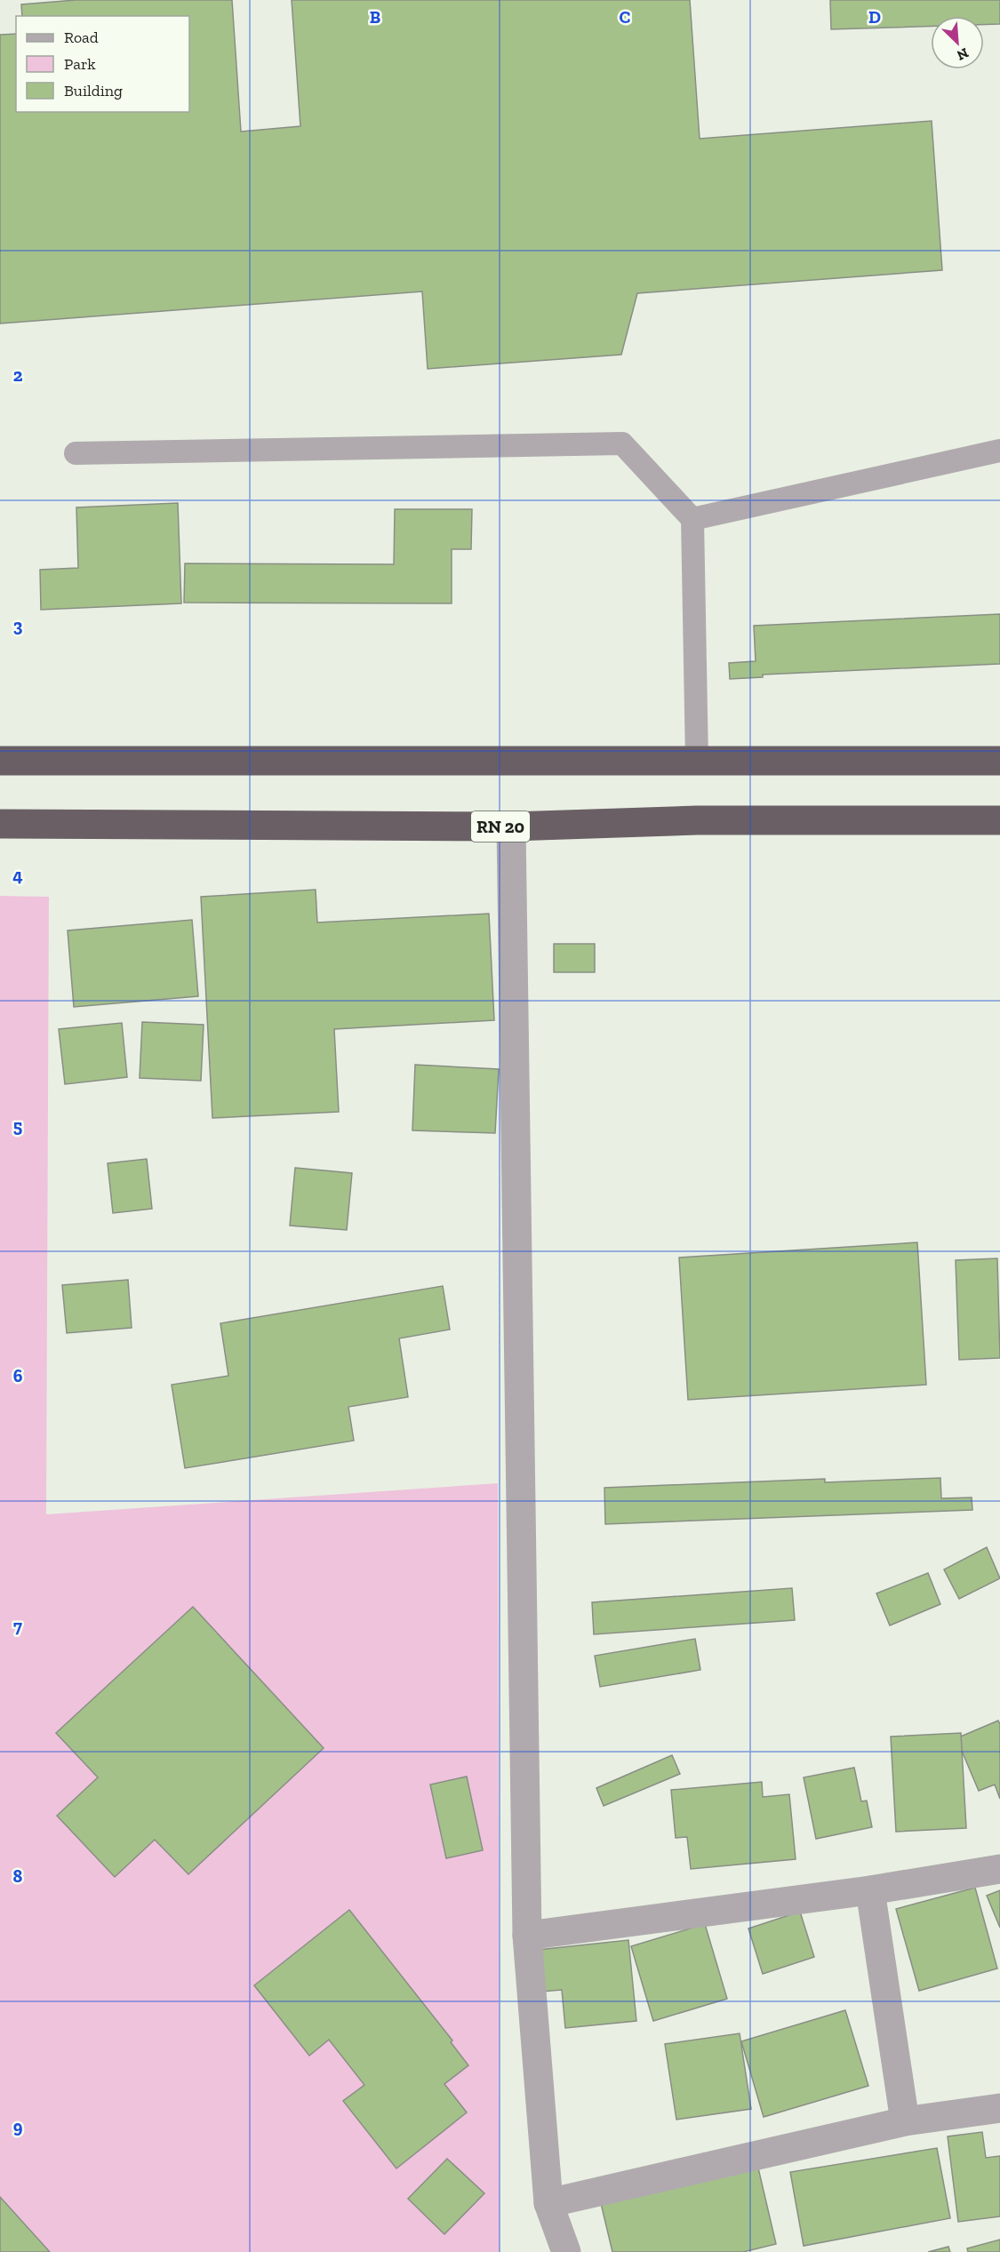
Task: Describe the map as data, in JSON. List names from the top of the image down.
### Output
{
  "streets": {
    "highway": ["RN 20"]
  },
  "legend": ["Road", "Park", "Building"],
  "north": "bottom right",
  "grid": {
    "columns": ["B", "C", "D"],
    "rows": [
      "2",
      "3",
      "4",
      "5",
      "6",
      "7",
      "8",
      "9"
    ]
  }
}
